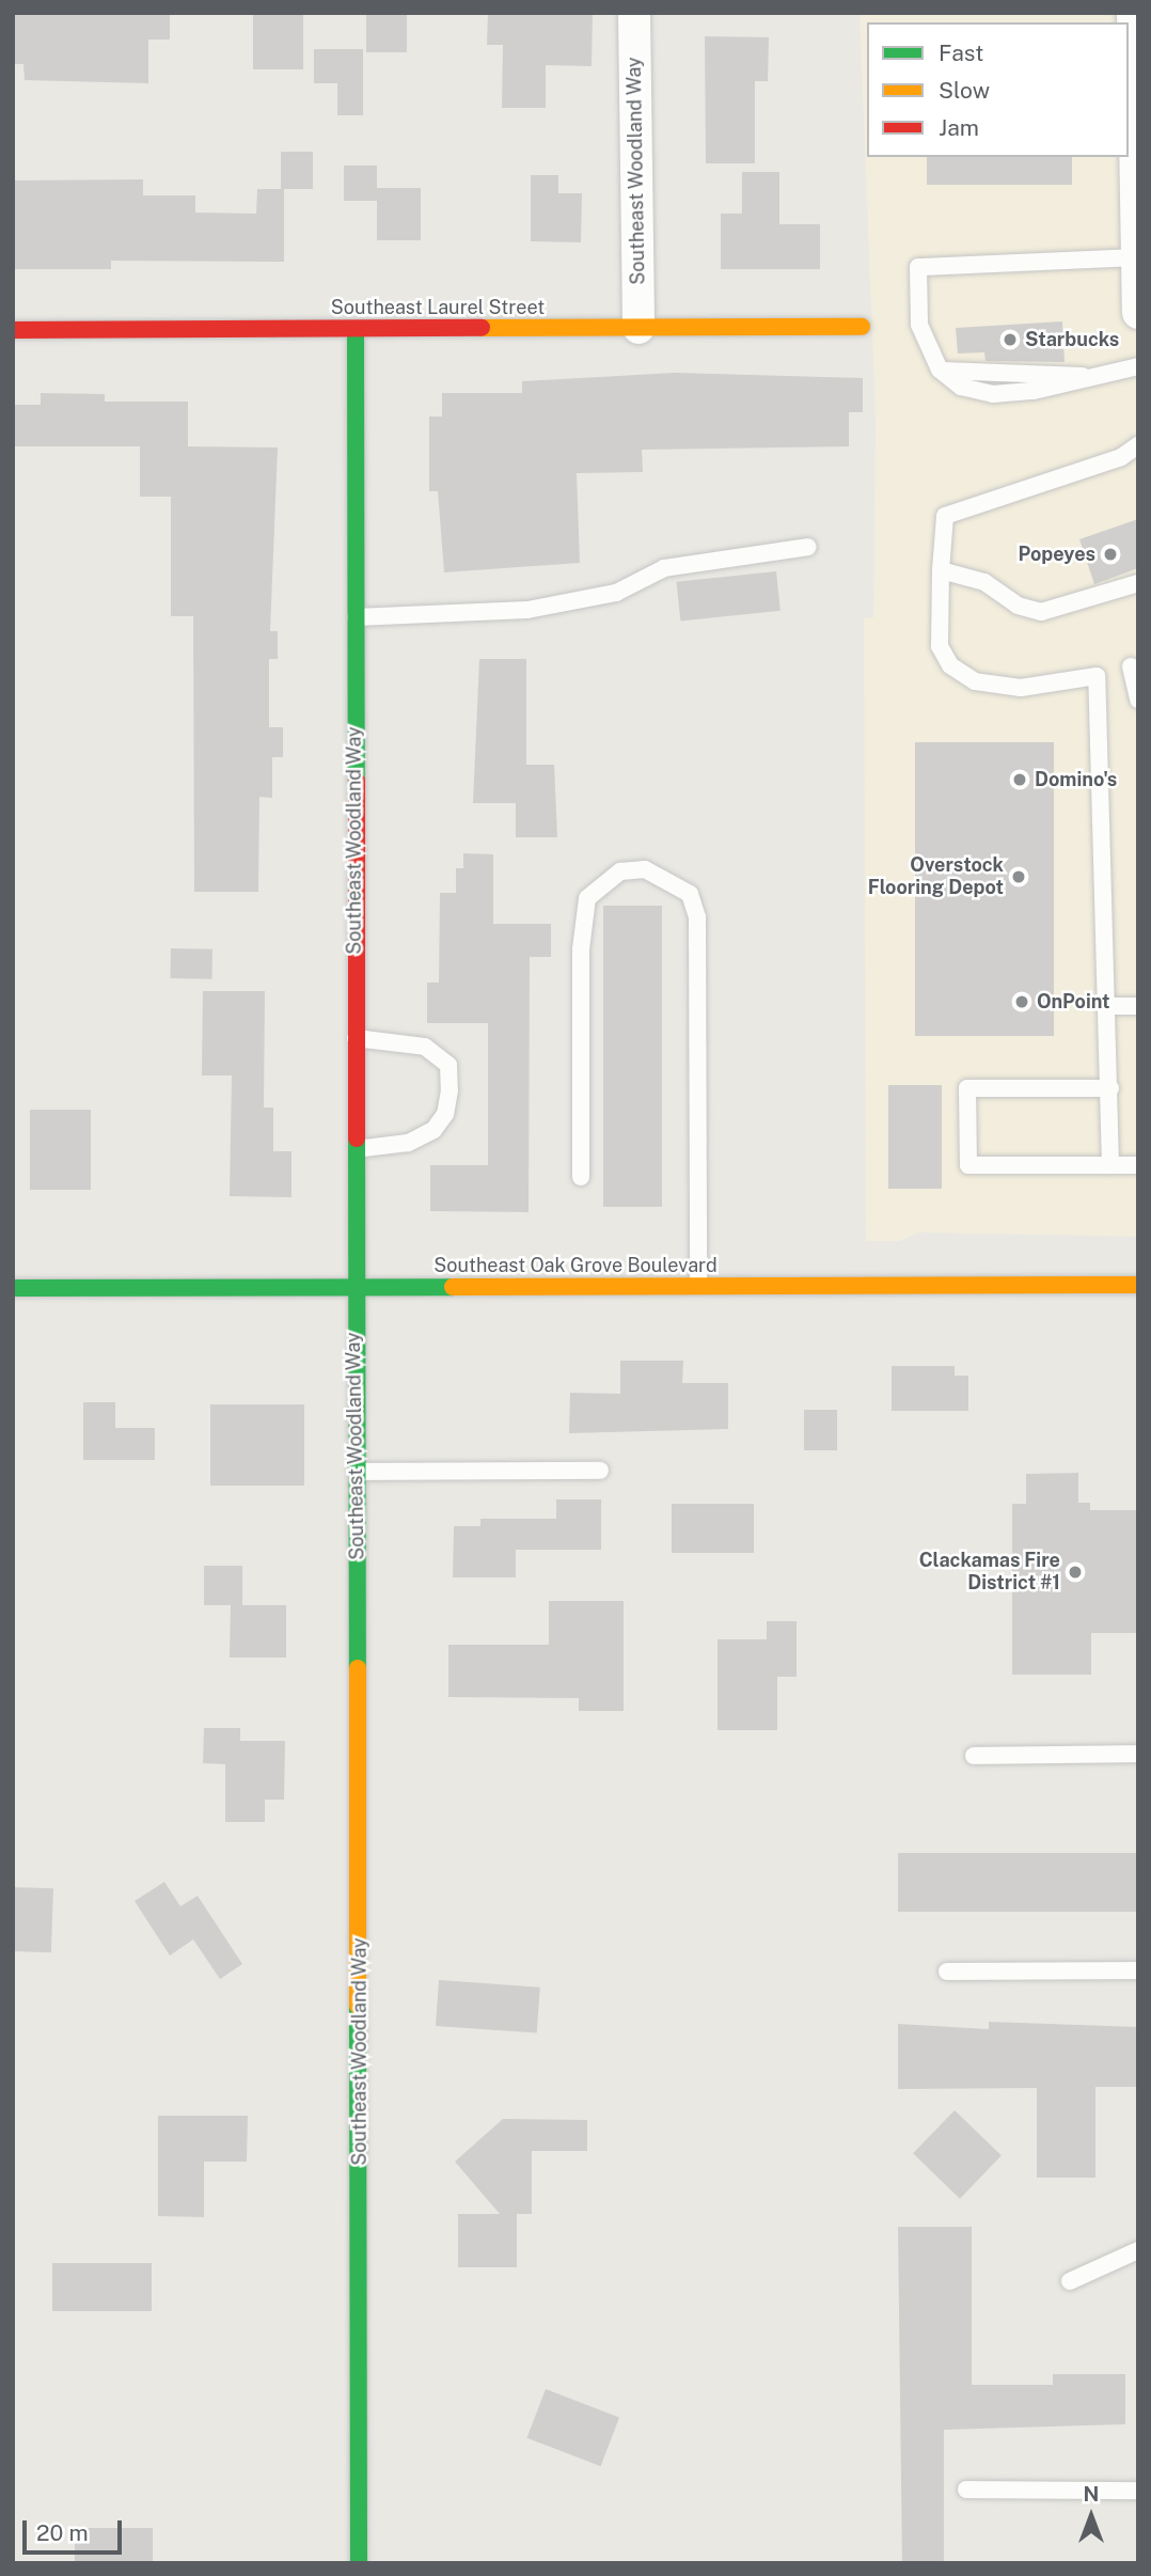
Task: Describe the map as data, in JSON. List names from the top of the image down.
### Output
{
  "streets": {
    "street": ["Southeast Woodland Way", "Southeast Laurel Street", "Southeast Oak Grove Boulevard"]
  },
  "crossings": [
    ["Southeast Woodland Way", "Southeast Laurel Street"],
    ["Southeast Woodland Way", "Southeast Oak Grove Boulevard"]
  ],
  "places": [
    "Starbucks",
    "Popeyes",
    "Domino's",
    "Overstock Flooring Depot",
    "OnPoint",
    "Clackamas Fire District #1"
  ],
  "legend": ["Fast", "Slow", "Jam"],
  "scale_bar": "20 m",
  "north": "top"
}
